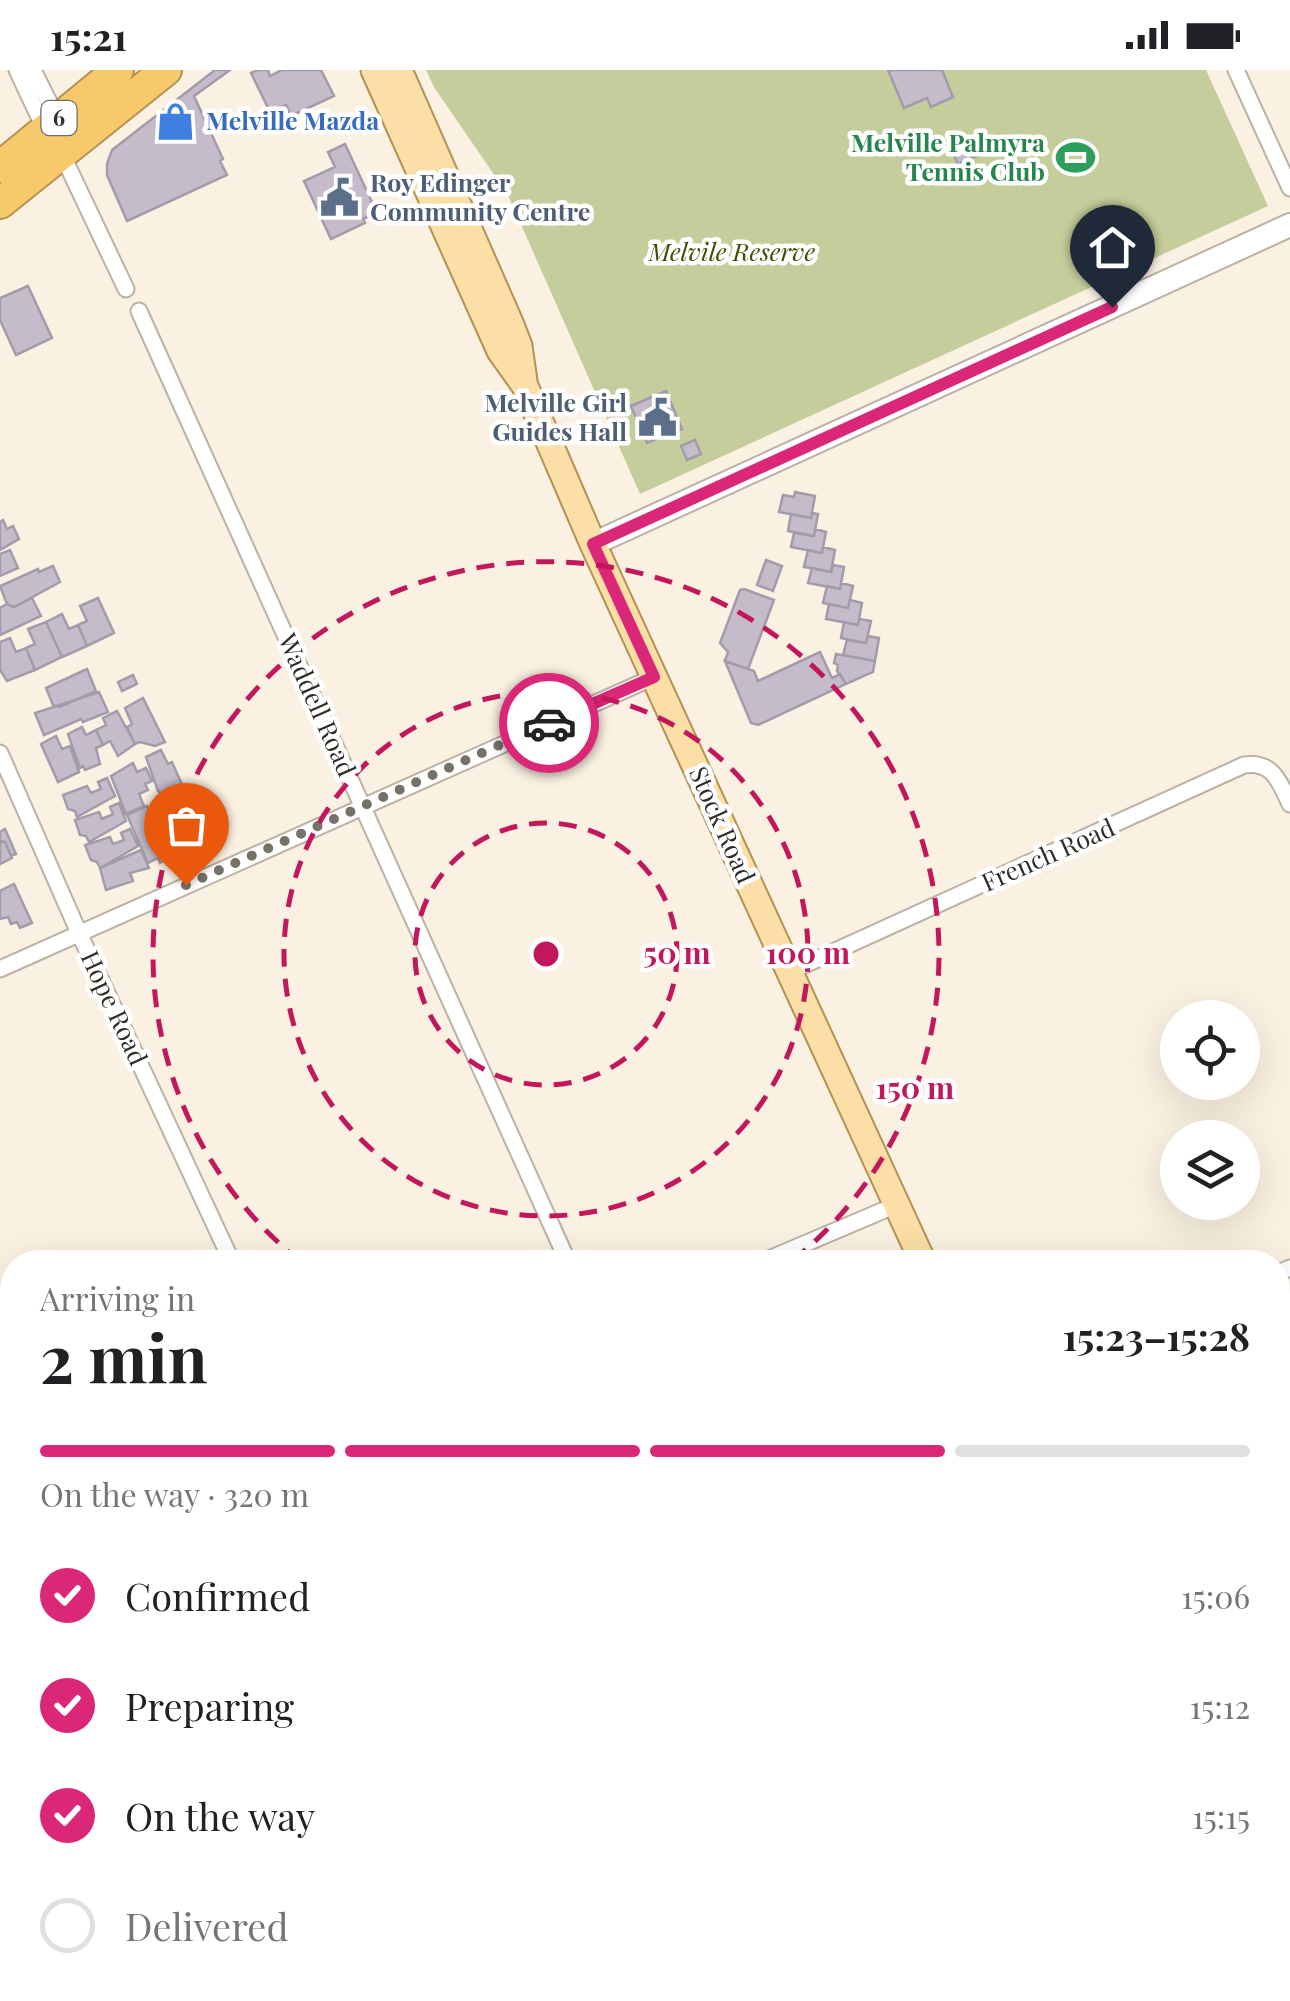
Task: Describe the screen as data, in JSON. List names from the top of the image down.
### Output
{
  "streets": {
    "highway": ["6"],
    "main road": ["Stock Road"],
    "street": ["Waddell Road", "French Road", "Hope Road"]
  },
  "crossings": [
    ["Stock Road", "French Road"]
  ],
  "parks": ["Melvile Reserve"],
  "places": {
    "shop": ["Melville Mazda"],
    "sports": ["Melville Palmyra Tennis Club"],
    "public building": ["Roy Edinger Community Centre", "Melville Girl Guides Hall"]
  },
  "page": {
    "status": "15:21",
    "heading": ["2 min", "Arriving in", "15:23–15:28"],
    "bar": "On the way · 320 m",
    "list": [
      ["Confirmed", "15:06"],
      ["Preparing", "15:12"],
      ["On the way", "15:15"],
      "Delivered"
    ]
  },
  "rings": ["50 m", "100 m", "150 m"]
}
